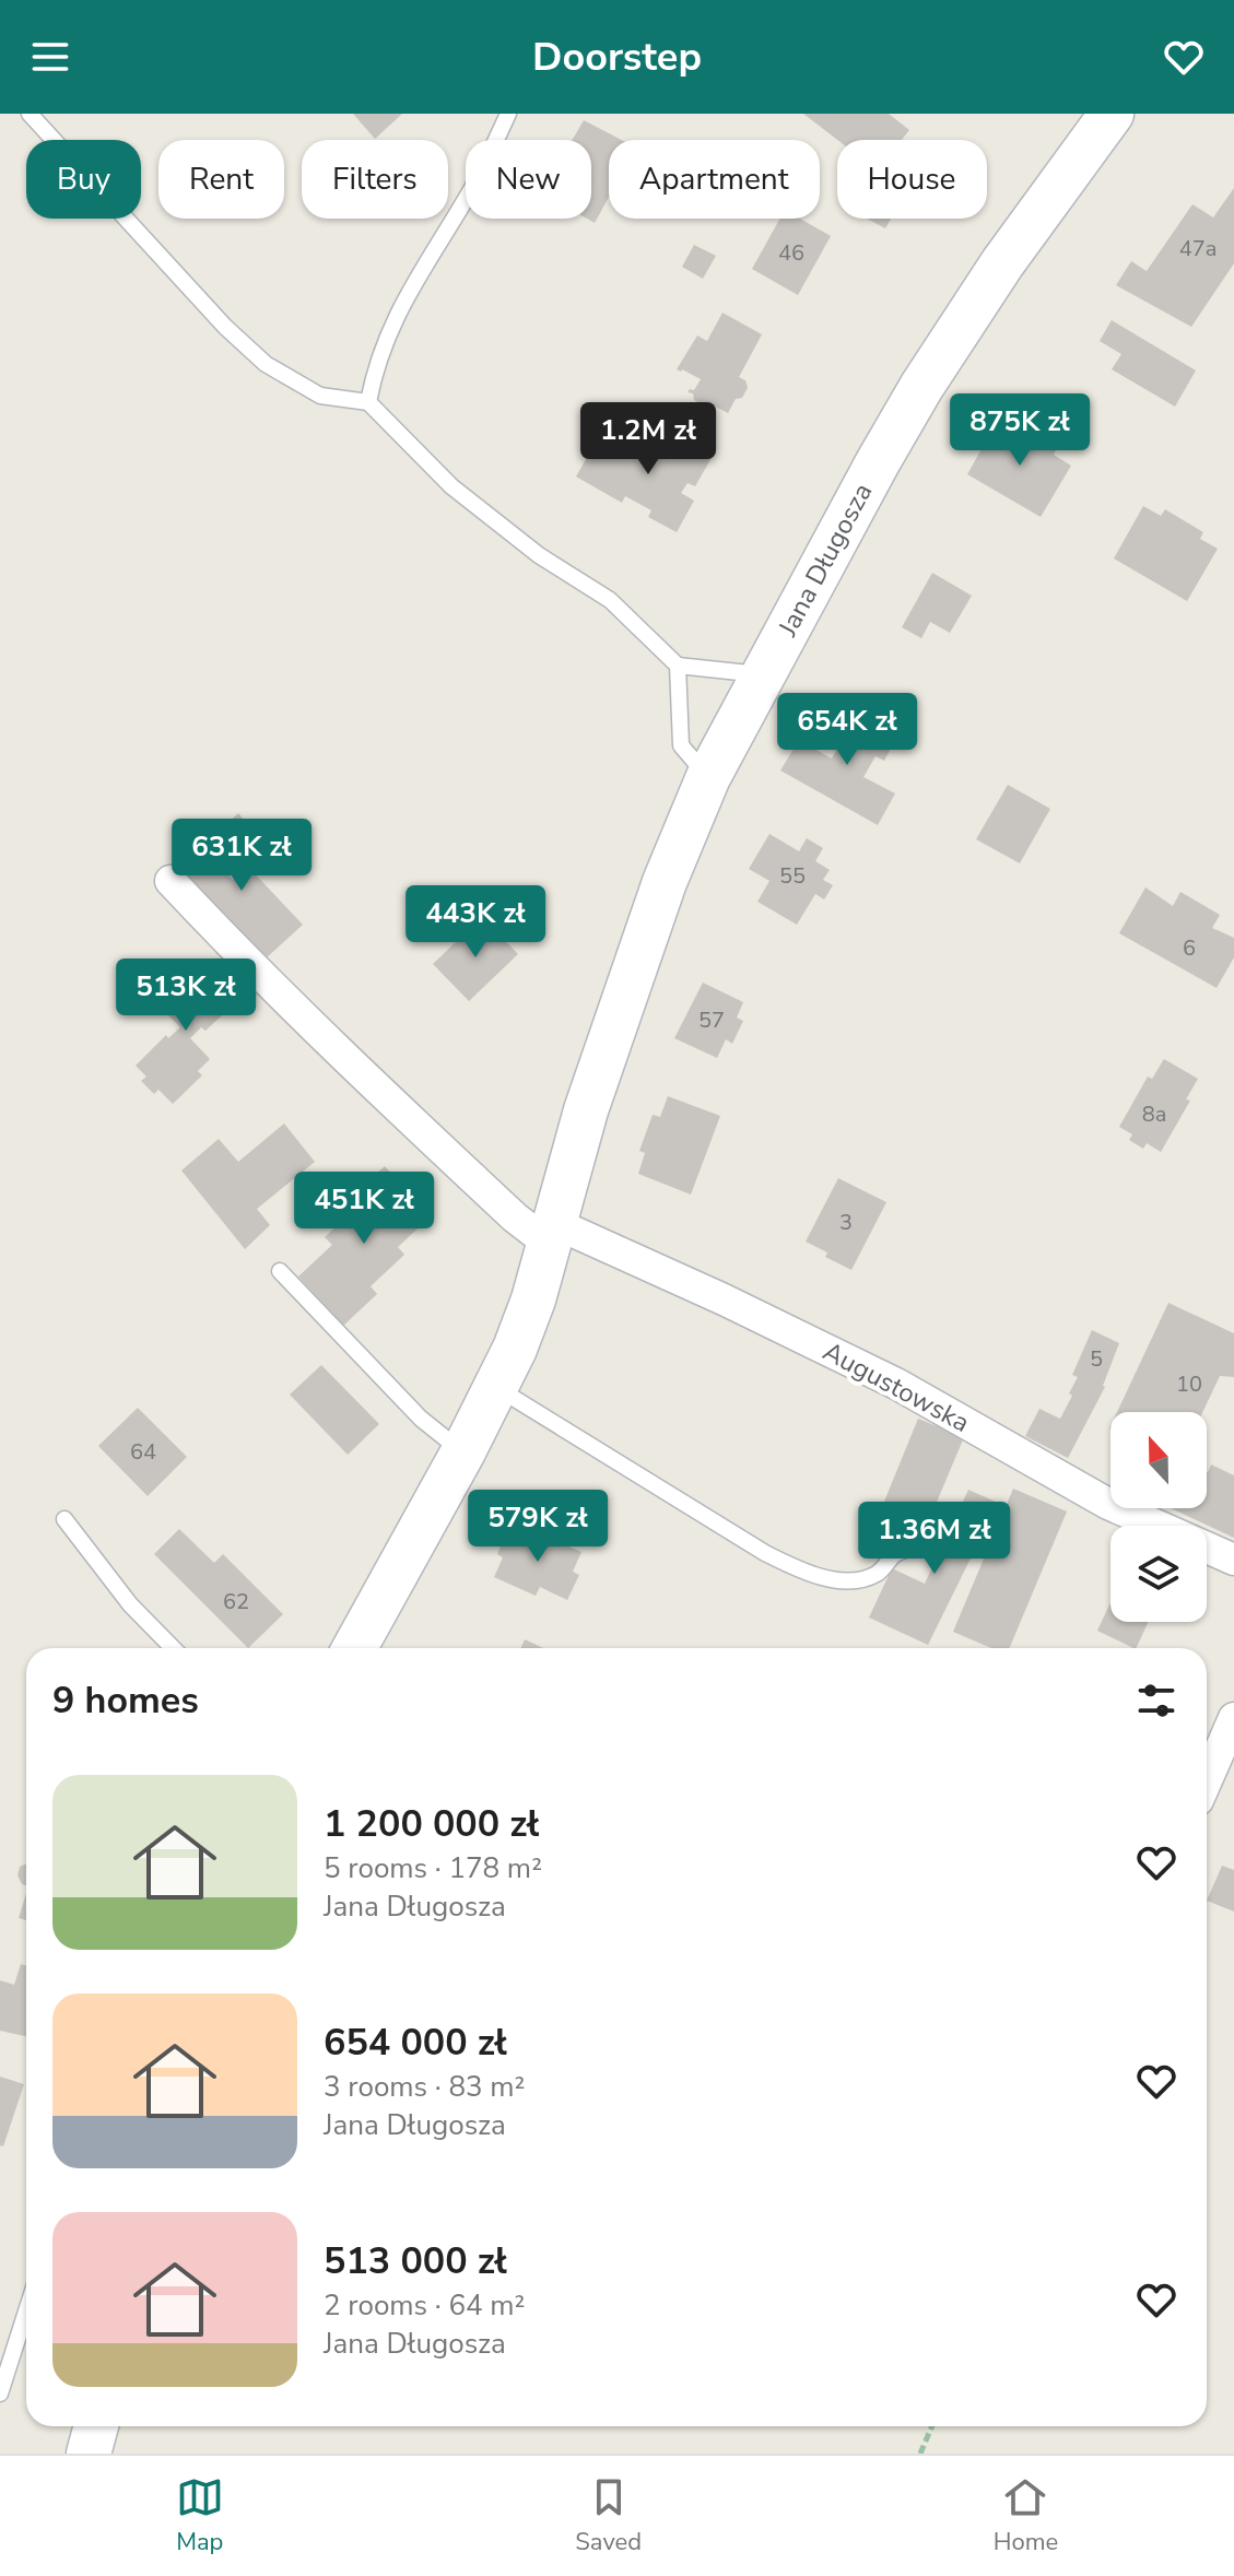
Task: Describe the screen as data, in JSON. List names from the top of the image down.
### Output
{
  "streets": {
    "street": ["Jana Długosza", "Augustowska"]
  },
  "crossings": [
    ["Jana Długosza", "Augustowska"]
  ],
  "house_numbers": [
    "47a",
    "46",
    "55",
    "6",
    "57",
    "8a",
    "3",
    "5",
    "10",
    "64",
    "62"
  ],
  "north": "top",
  "page": {
    "header": "Doorstep",
    "chip": [
      "Buy",
      "Rent",
      "Filters",
      "New",
      "Apartment",
      "House"
    ],
    "price": [
      "875K zł",
      "1.2M zł",
      "654K zł",
      "631K zł",
      "443K zł",
      "513K zł",
      "451K zł",
      "579K zł",
      "1.36M zł"
    ],
    "heading": "9 homes",
    "list": [
      {
        "name": "1 200 000 zł",
        "note": "5 rooms · 178 m² · Jana Długosza"
      },
      {
        "name": "654 000 zł",
        "note": "3 rooms · 83 m² · Jana Długosza"
      },
      {
        "name": "513 000 zł",
        "note": "2 rooms · 64 m² · Jana Długosza"
      }
    ],
    "tabs": ["Map", "Saved", "Home"]
  }
}
